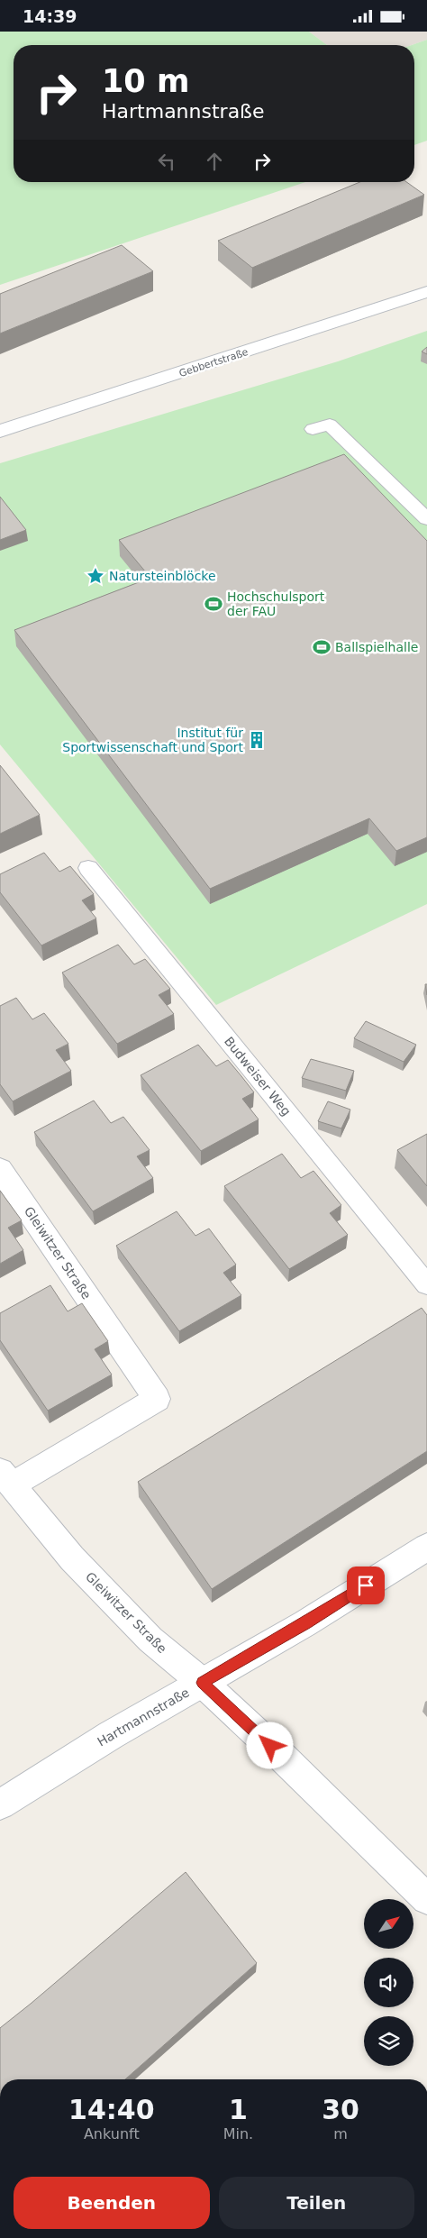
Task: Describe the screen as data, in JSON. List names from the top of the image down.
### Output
{
  "streets": {
    "street": ["Gebbertstraße", "Gleiwitzer Straße", "Hartmannstraße"],
    "lane": ["Budweiser Weg"]
  },
  "crossings": [
    ["Gleiwitzer Straße", "Hartmannstraße"]
  ],
  "places": {
    "place": ["Natursteinblöcke"],
    "sports": ["Hochschulsport der FAU", "Ballspielhalle"],
    "building": ["Institut für Sportwissenschaft und Sport"]
  },
  "north": "top right",
  "page": {
    "status": "14:39",
    "turn": ["10 m", "Hartmannstraße"],
    "eta": [
      "14:40",
      "Ankunft",
      "1",
      "Min.",
      "30",
      "m"
    ],
    "buttons": ["Beenden", "Teilen"]
  }
}
